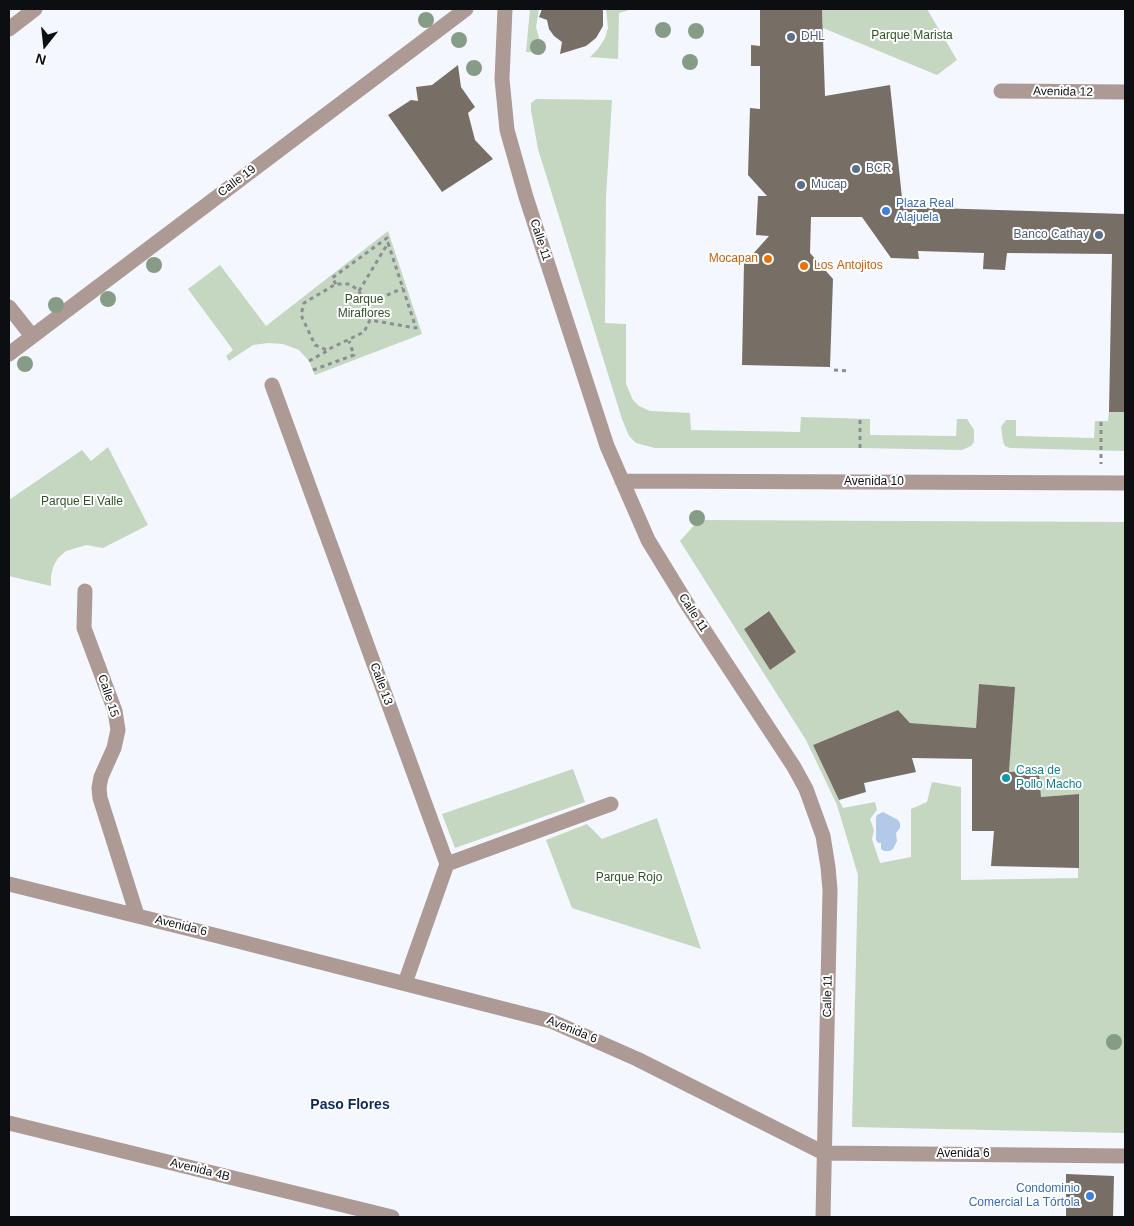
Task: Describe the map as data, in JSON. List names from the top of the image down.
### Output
{
  "streets": {
    "street": [
      "Avenida 12",
      "Calle 19",
      "Calle 11",
      "Avenida 10",
      "Calle 13",
      "Calle 15",
      "Avenida 6",
      "Avenida 4B"
    ]
  },
  "crossings": [
    ["Calle 11", "Avenida 10"],
    ["Calle 11", "Avenida 6"],
    ["Calle 15", "Avenida 6"]
  ],
  "districts": ["Paso Flores"],
  "parks": [
    "Parque Marista",
    "Parque Miraflores",
    "Parque El Valle",
    "Parque Rojo"
  ],
  "places": [
    "DHL",
    "BCR",
    "Mucap",
    "Plaza Real Alajuela",
    "Banco Cathay",
    "Mocapan",
    "Los Antojitos",
    "Casa de Pollo Macho",
    "Condominio Comercial La Tórtola"
  ],
  "north": "bottom"
}
